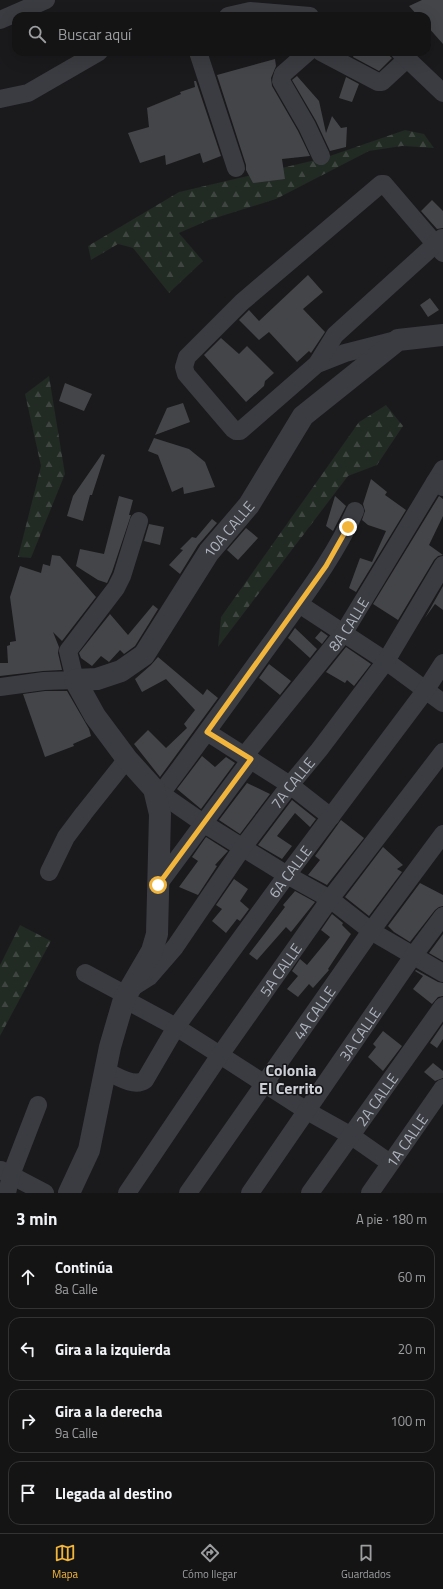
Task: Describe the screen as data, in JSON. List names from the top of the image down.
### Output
{
  "streets": {
    "street": [
      "10A CALLE",
      "8A CALLE",
      "7A CALLE",
      "6A CALLE",
      "5A CALLE",
      "4A CALLE",
      "3A CALLE",
      "2A CALLE",
      "1A CALLE"
    ]
  },
  "districts": ["Colonia El Cerrito"],
  "page": {
    "search": "Buscar aquí",
    "heading": ["3 min", "A pie · 180 m"],
    "list": [
      ["Continúa", "8a Calle", "60 m"],
      ["Gira a la izquierda", "20 m"],
      ["Gira a la derecha", "9a Calle", "100 m"],
      "Llegada al destino"
    ],
    "nav": ["Mapa", "Cómo llegar", "Guardados"]
  }
}
